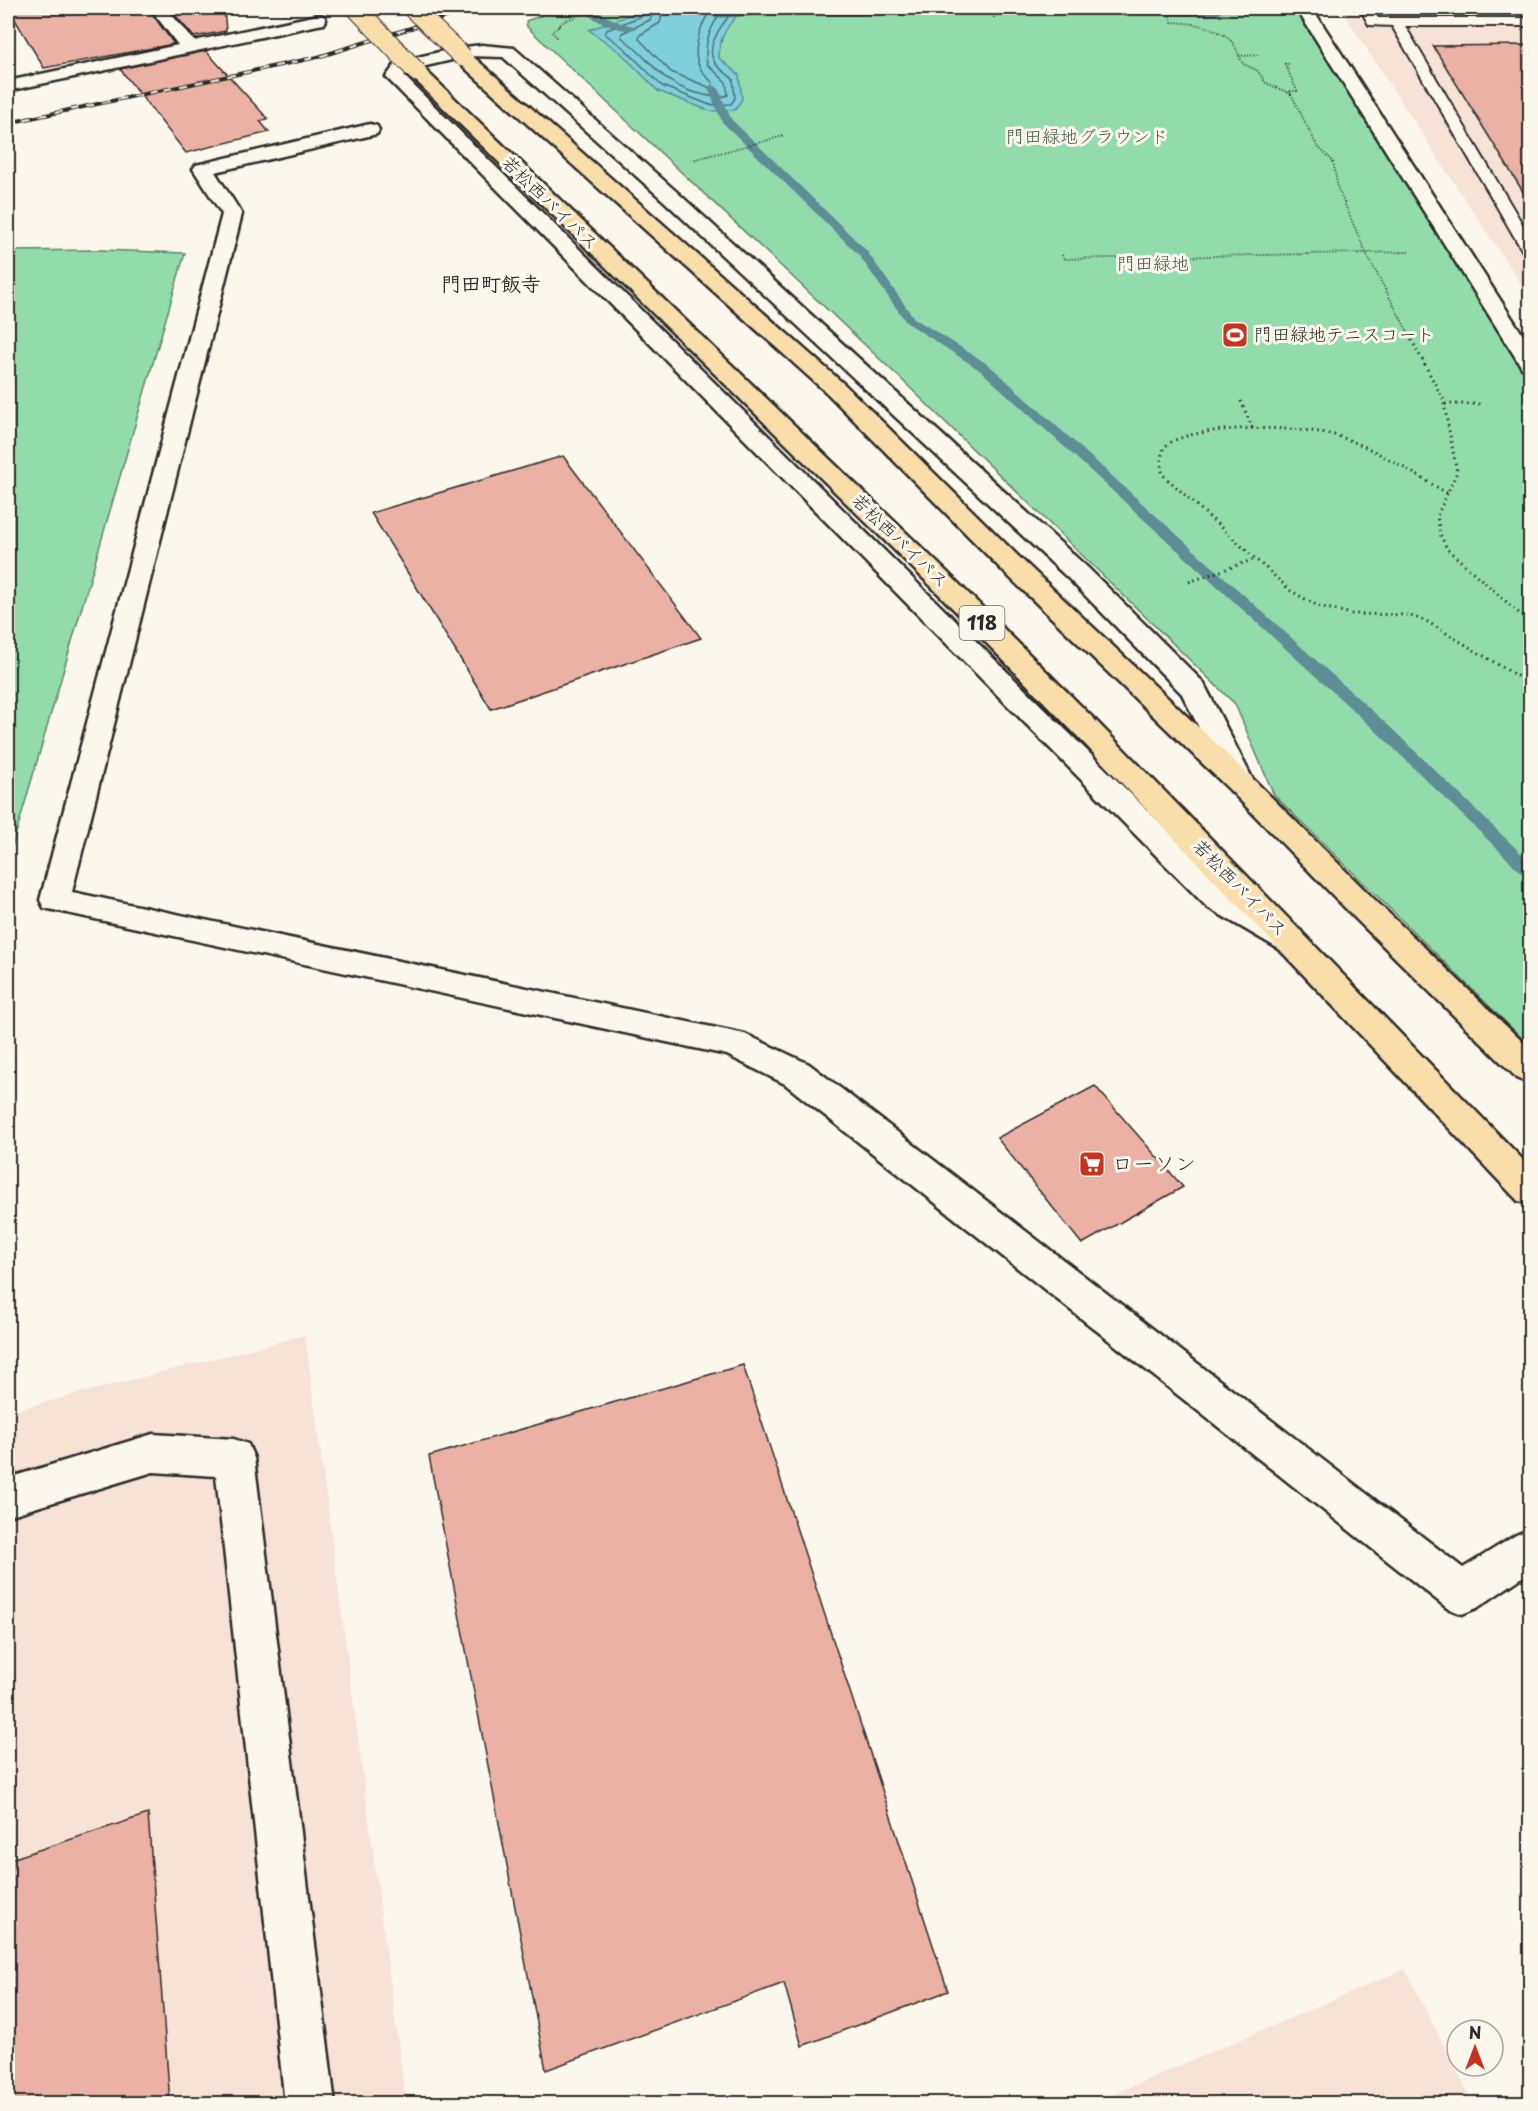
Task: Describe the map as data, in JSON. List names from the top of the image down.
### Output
{
  "streets": {
    "highway": ["若松西バイパス", "118"]
  },
  "districts": ["門田町飯寺"],
  "parks": ["門田緑地グラウンド", "門田緑地"],
  "places": {
    "sports": ["門田緑地テニスコート"],
    "supermarket": ["ローソン"]
  },
  "north": "top"
}
